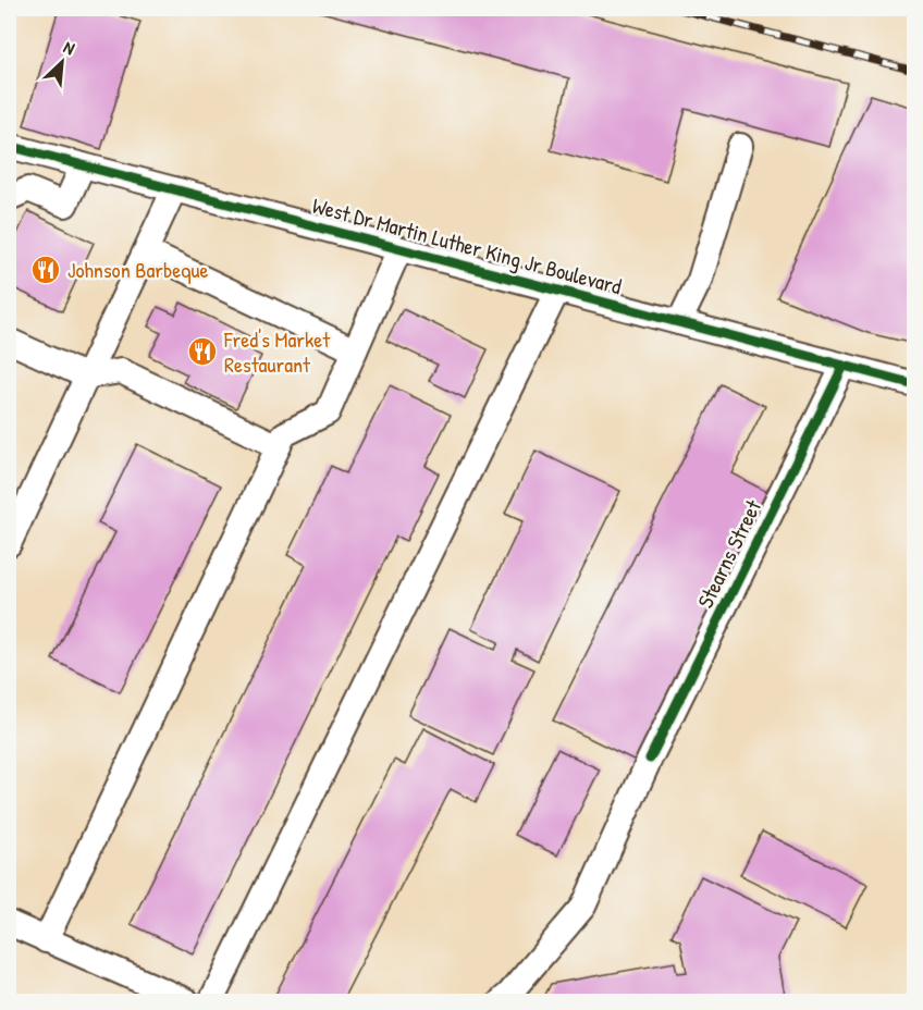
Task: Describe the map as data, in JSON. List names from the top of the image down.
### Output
{
  "streets": {
    "street": ["West Dr Martin Luther King Jr Boulevard", "Stearns Street"]
  },
  "crossings": [
    ["West Dr Martin Luther King Jr Boulevard", "Stearns Street"]
  ],
  "places": {
    "restaurant": ["Johnson Barbeque", "Fred's Market Restaurant"]
  },
  "north": "top right"
}
